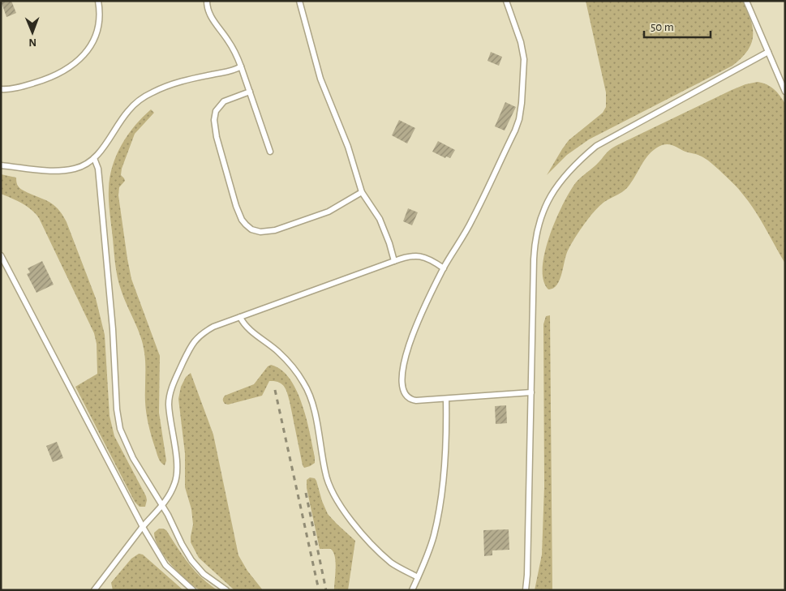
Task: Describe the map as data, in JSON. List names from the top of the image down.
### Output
{
  "scale_bar": "50 m",
  "north": "bottom"
}
